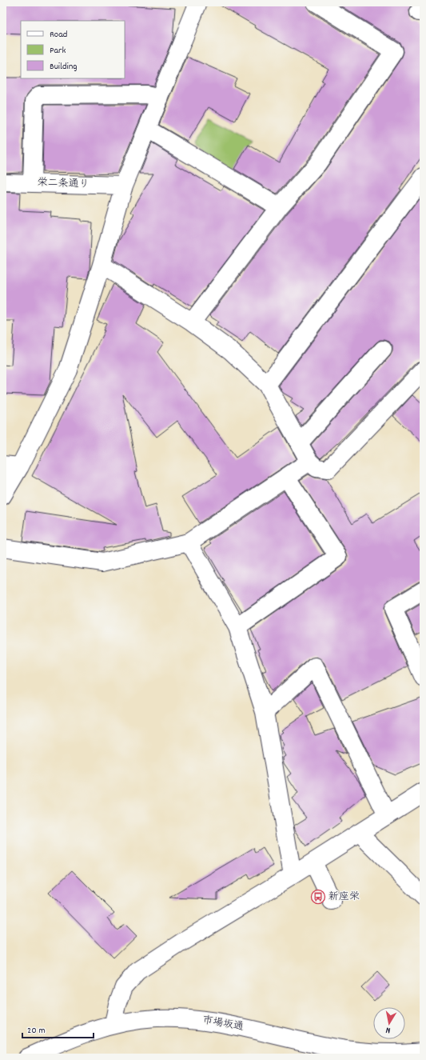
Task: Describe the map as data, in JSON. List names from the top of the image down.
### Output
{
  "streets": {
    "street": ["栄二条通り", "市場坂通"]
  },
  "places": {
    "bus stop": ["新座栄"]
  },
  "legend": ["Road", "Park", "Building"],
  "scale_bar": "20 m",
  "north": "bottom"
}
